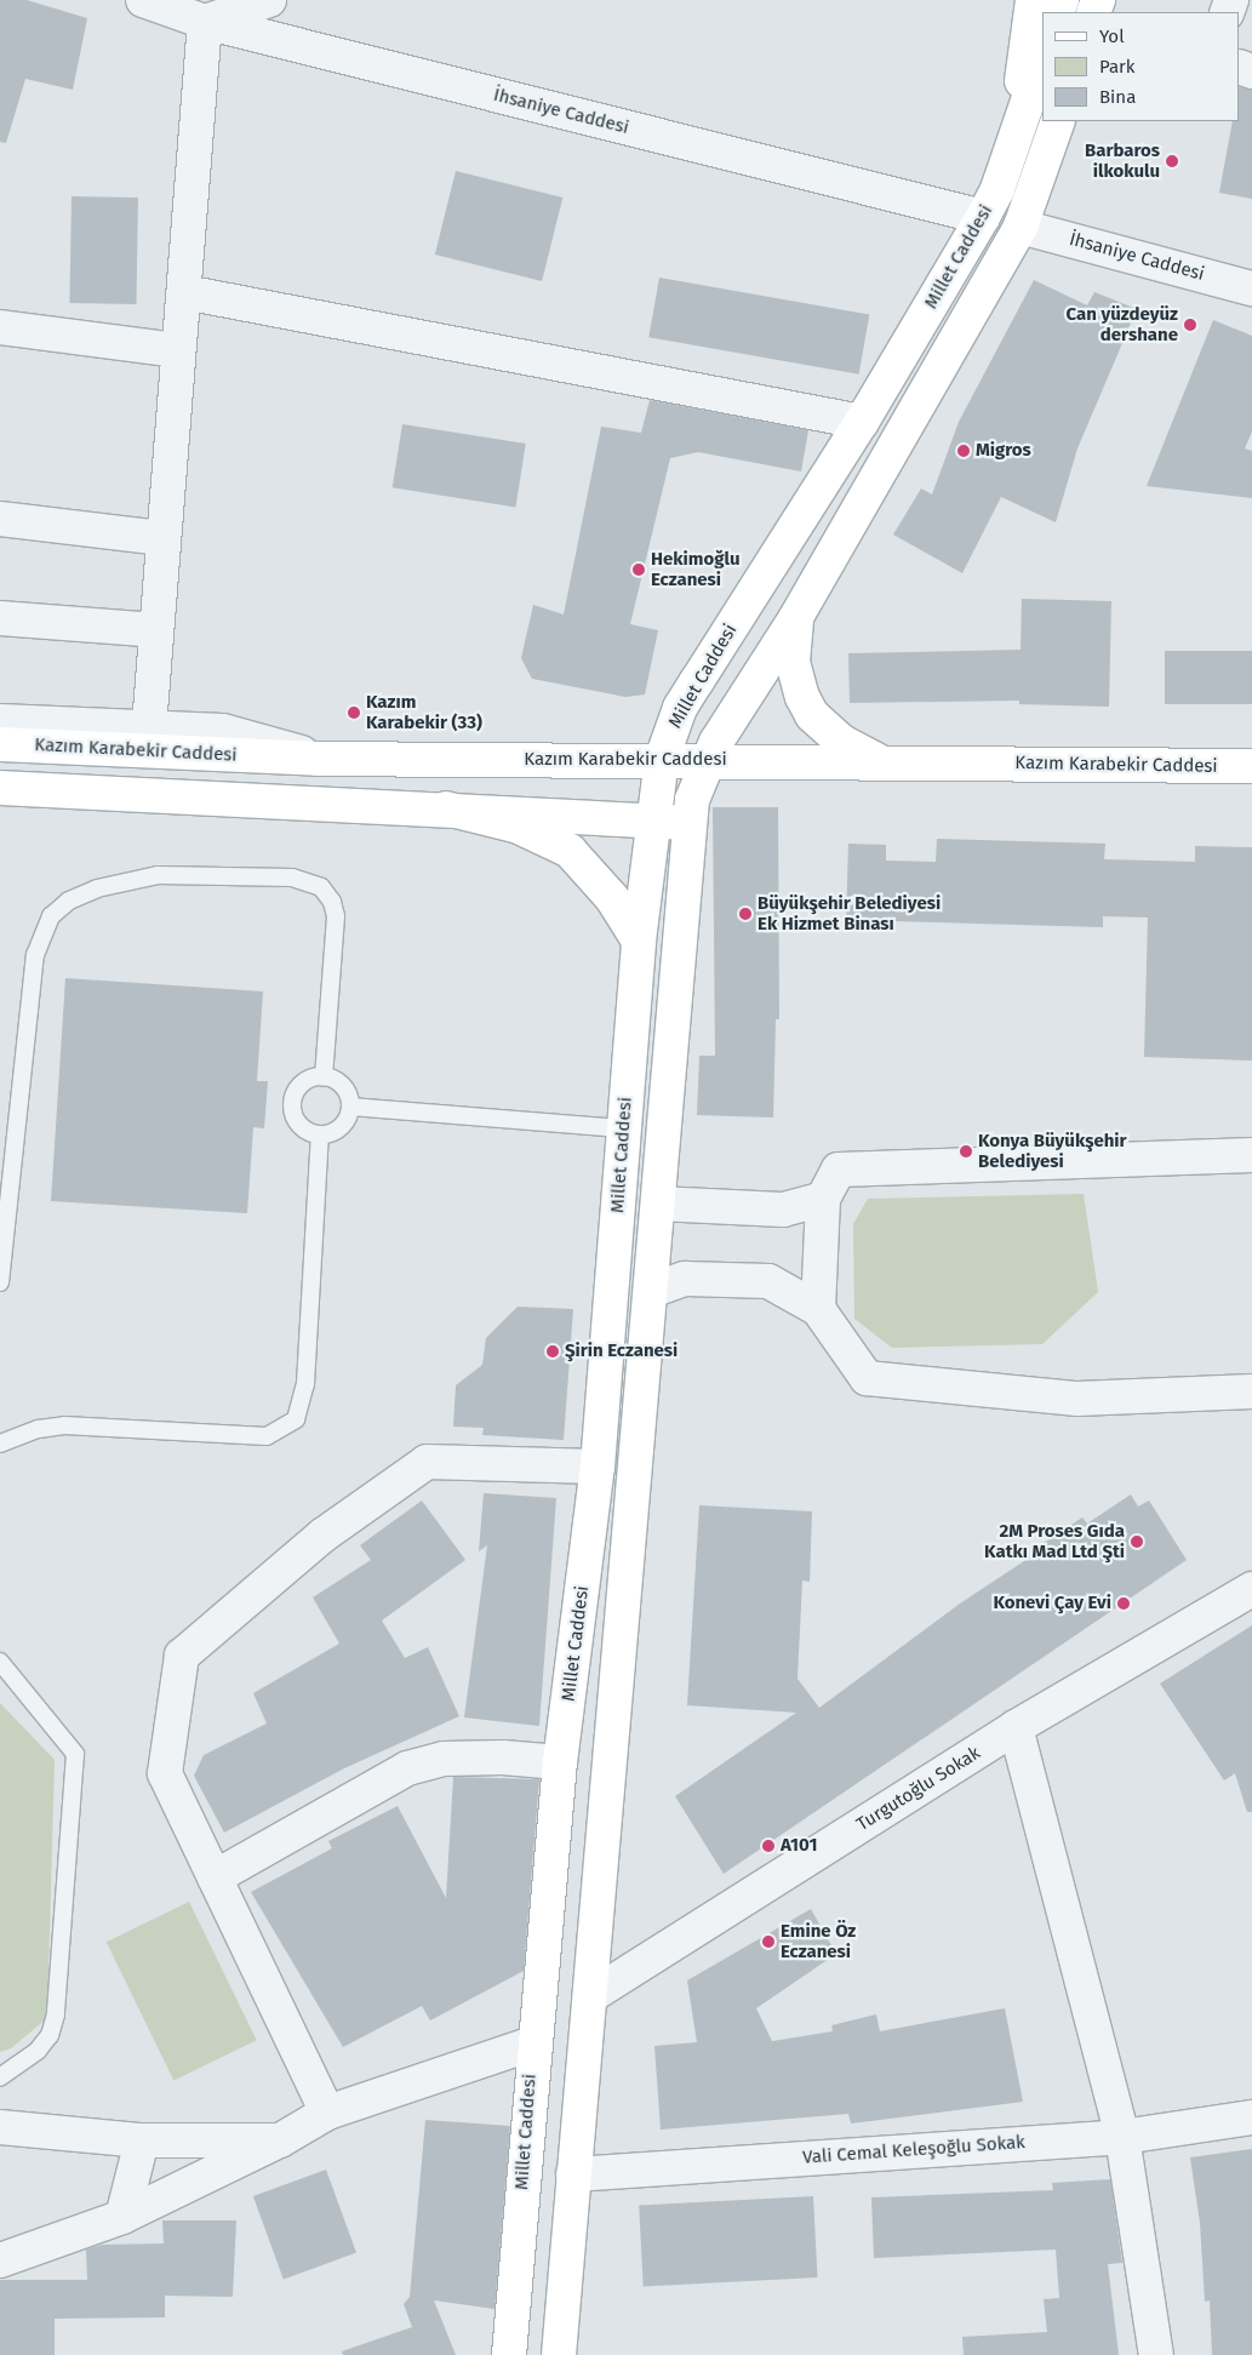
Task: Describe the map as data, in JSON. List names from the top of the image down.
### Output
{
  "streets": {
    "main road": ["Millet Caddesi", "Kazım Karabekir Caddesi"],
    "street": ["İhsaniye Caddesi", "Turgutoğlu Sokak", "Vali Cemal Keleşoğlu Sokak"]
  },
  "crossings": [
    ["İhsaniye Caddesi", "Millet Caddesi"],
    ["Millet Caddesi", "Kazım Karabekir Caddesi"],
    ["Millet Caddesi", "Turgutoğlu Sokak"],
    ["Millet Caddesi", "Vali Cemal Keleşoğlu Sokak"]
  ],
  "places": [
    "Barbaros ilkokulu",
    "Can yüzdeyüz dershane",
    "Migros",
    "Hekimoğlu Eczanesi",
    "Kazım Karabekir (33)",
    "Büyükşehir Belediyesi Ek Hizmet Binası",
    "Konya Büyükşehir Belediyesi",
    "Şirin Eczanesi",
    "2M Proses Gıda Katkı Mad Ltd Şti",
    "Konevi Çay Evi",
    "A101",
    "Emine Öz Eczanesi"
  ],
  "legend": ["Yol", "Park", "Bina"]
}
